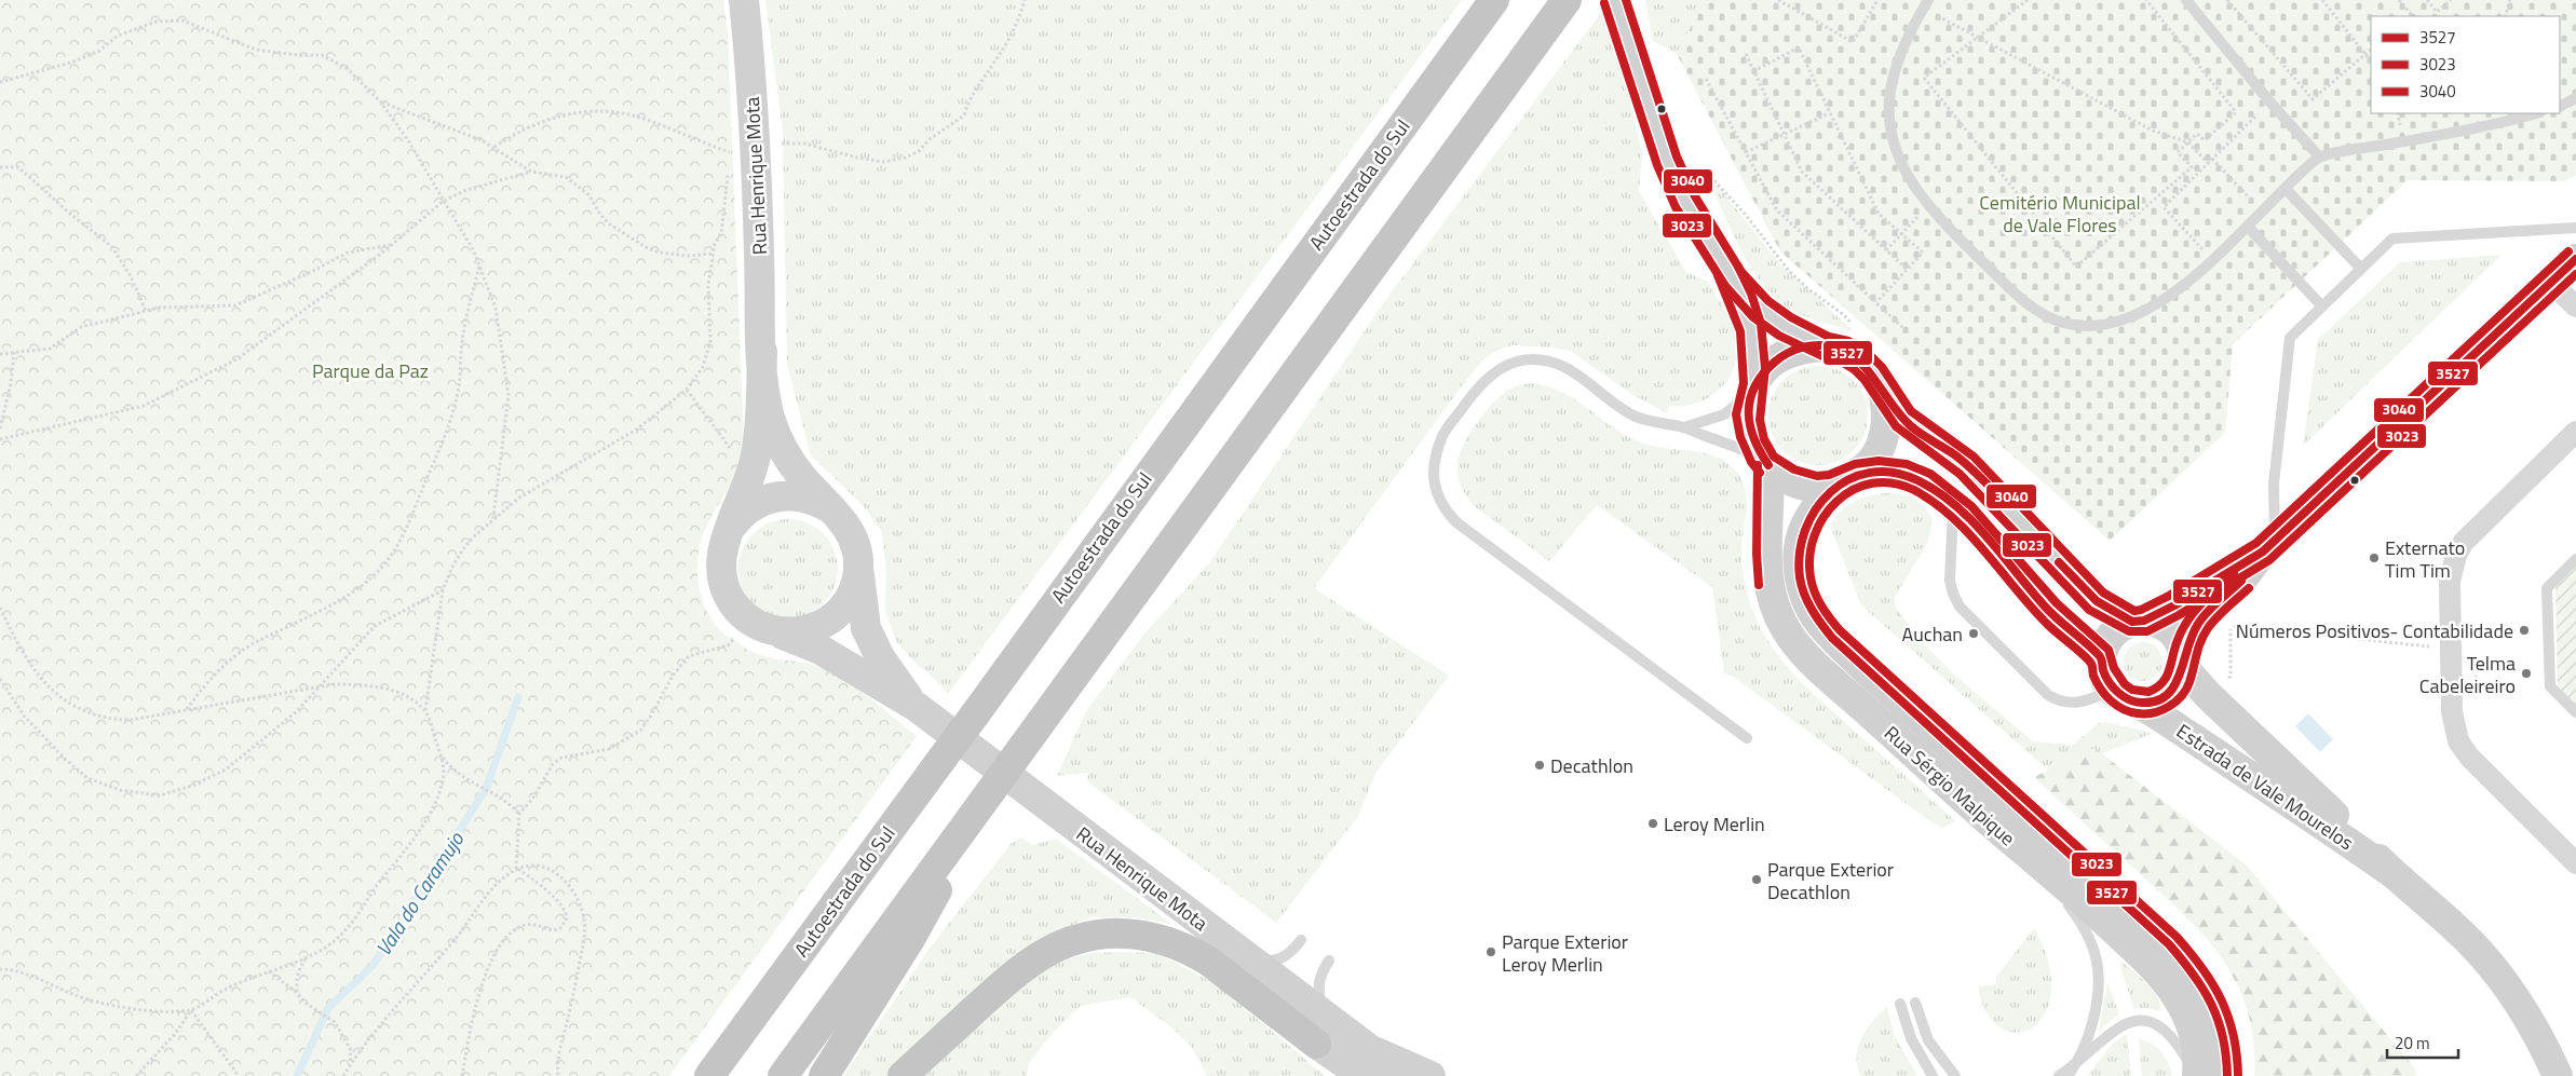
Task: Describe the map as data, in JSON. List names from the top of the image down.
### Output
{
  "streets": {
    "highway": ["Autoestrada do Sul"],
    "street": ["Rua Henrique Mota", "Rua Sérgio Malpique", "Estrada de Vale Mourelos"]
  },
  "crossings": [
    ["Rua Sérgio Malpique", "Estrada de Vale Mourelos"]
  ],
  "water": ["Vala do Caramujo"],
  "parks": ["Cemitério Municipal de Vale Flores", "Parque da Paz"],
  "places": [
    "Externato Tim Tim",
    "Números Positivos- Contabilidade",
    "Auchan",
    "Telma Cabeleireiro",
    "Decathlon",
    "Leroy Merlin",
    "Parque Exterior Decathlon",
    "Parque Exterior Leroy Merlin"
  ],
  "lines": ["transit line 3040", "transit line 3023", "transit line 3527"],
  "legend": ["3527", "3023", "3040"],
  "scale_bar": "20 m"
}
